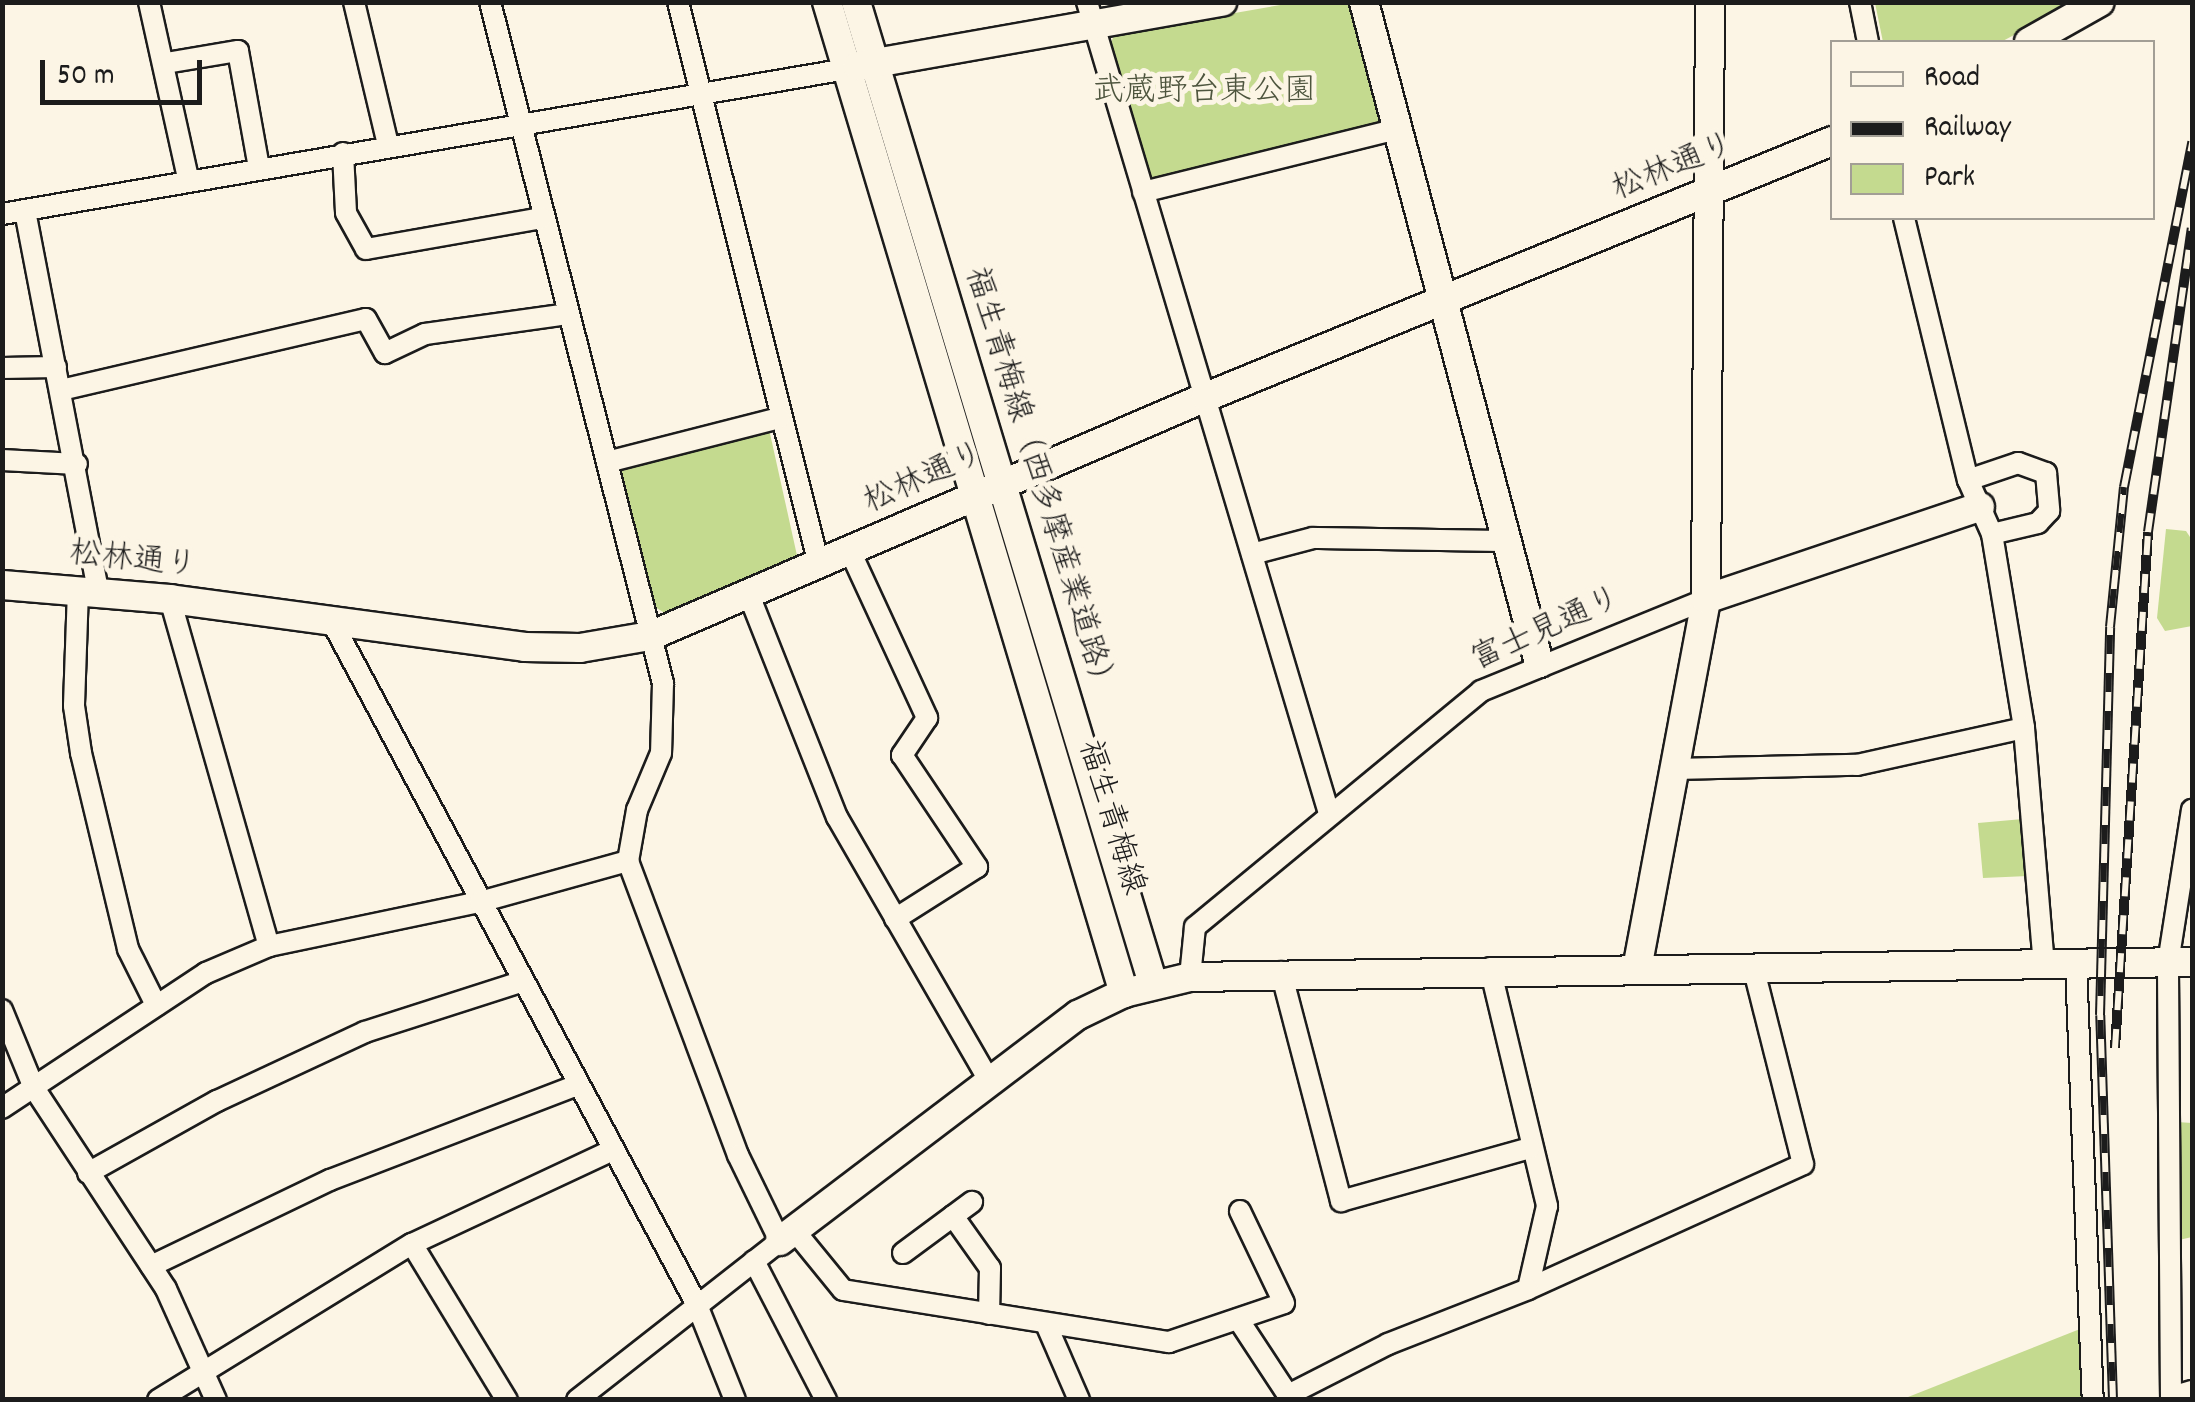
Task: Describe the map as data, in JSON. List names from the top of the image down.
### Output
{
  "streets": {
    "street": [
      "松林通り",
      "福生青梅線（西多摩産業道路）",
      "富士見通り",
      "福生青梅線"
    ]
  },
  "crossings": [
    ["松林通り", "福生青梅線（西多摩産業道路）"],
    ["松林通り", "福生青梅線"],
    ["福生青梅線（西多摩産業道路）", "福生青梅線"]
  ],
  "parks": ["武蔵野台東公園"],
  "legend": ["Road", "Railway", "Park"],
  "scale_bar": "50 m"
}
